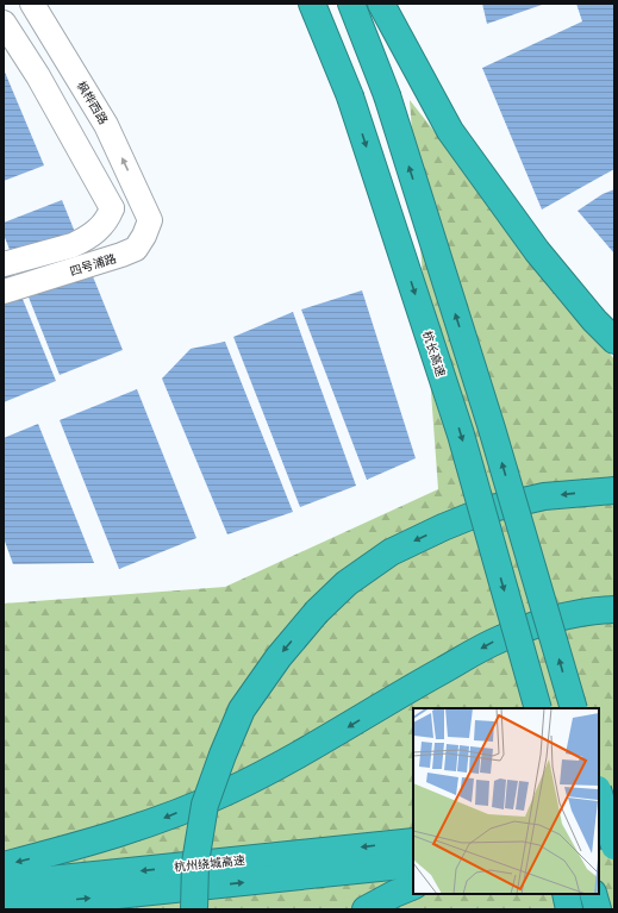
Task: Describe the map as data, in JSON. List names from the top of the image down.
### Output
{
  "streets": {
    "highway": ["杭长高速", "杭州绕城高速"],
    "main road": ["枫桦西路", "四号浦路"]
  },
  "crossings": [
    ["枫桦西路", "四号浦路"]
  ]
}
